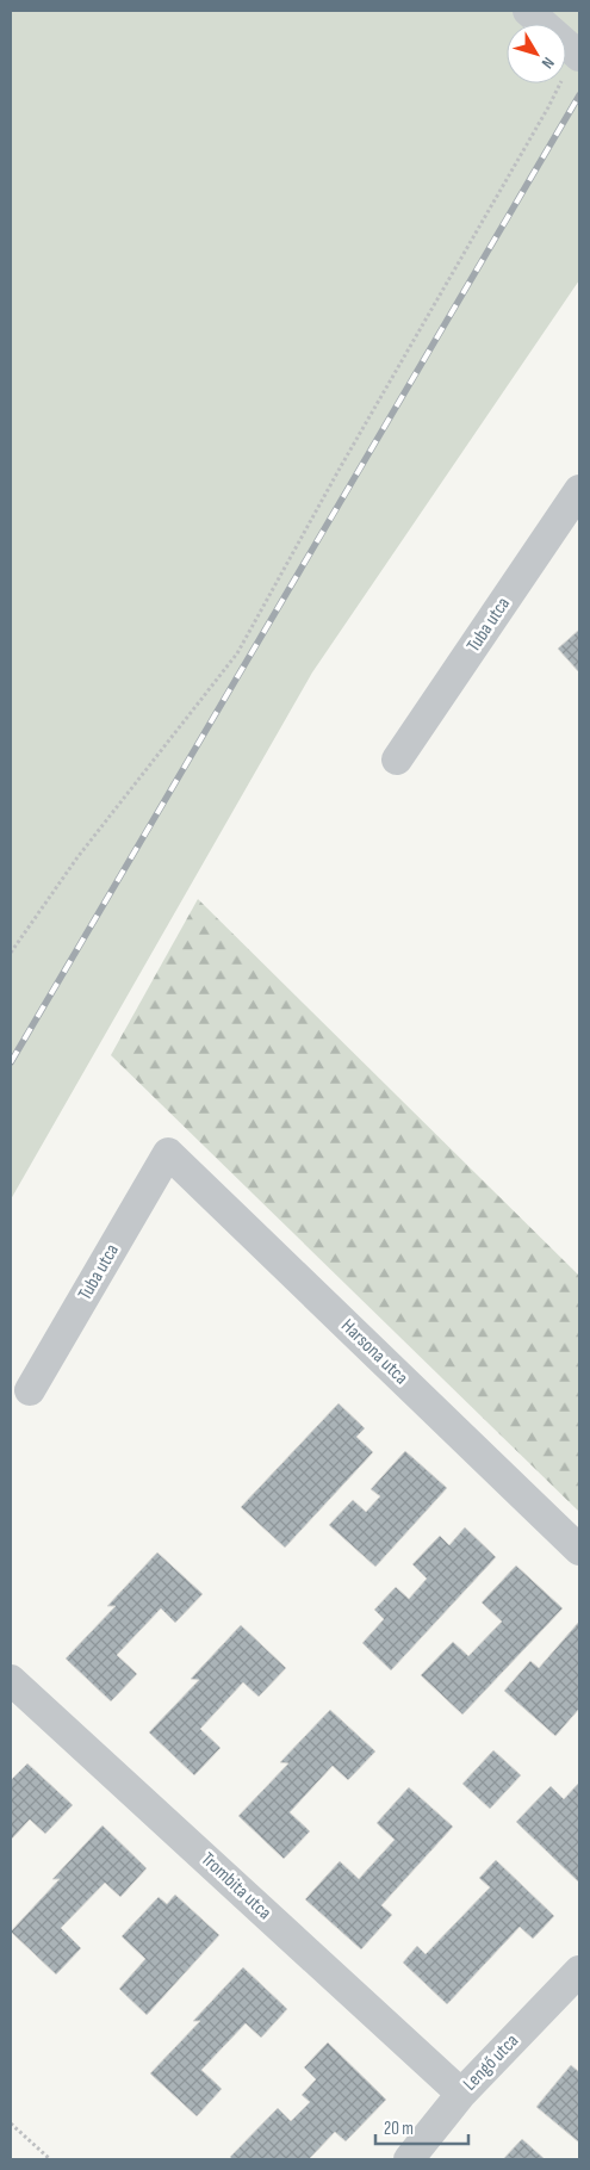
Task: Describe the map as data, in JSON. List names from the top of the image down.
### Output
{
  "streets": {
    "street": [
      "Tuba utca",
      "Harsona utca",
      "Trombita utca",
      "Lengő utca"
    ]
  },
  "crossings": [
    ["Tuba utca", "Harsona utca"],
    ["Trombita utca", "Lengő utca"]
  ],
  "scale_bar": "20 m",
  "north": "bottom right"
}
